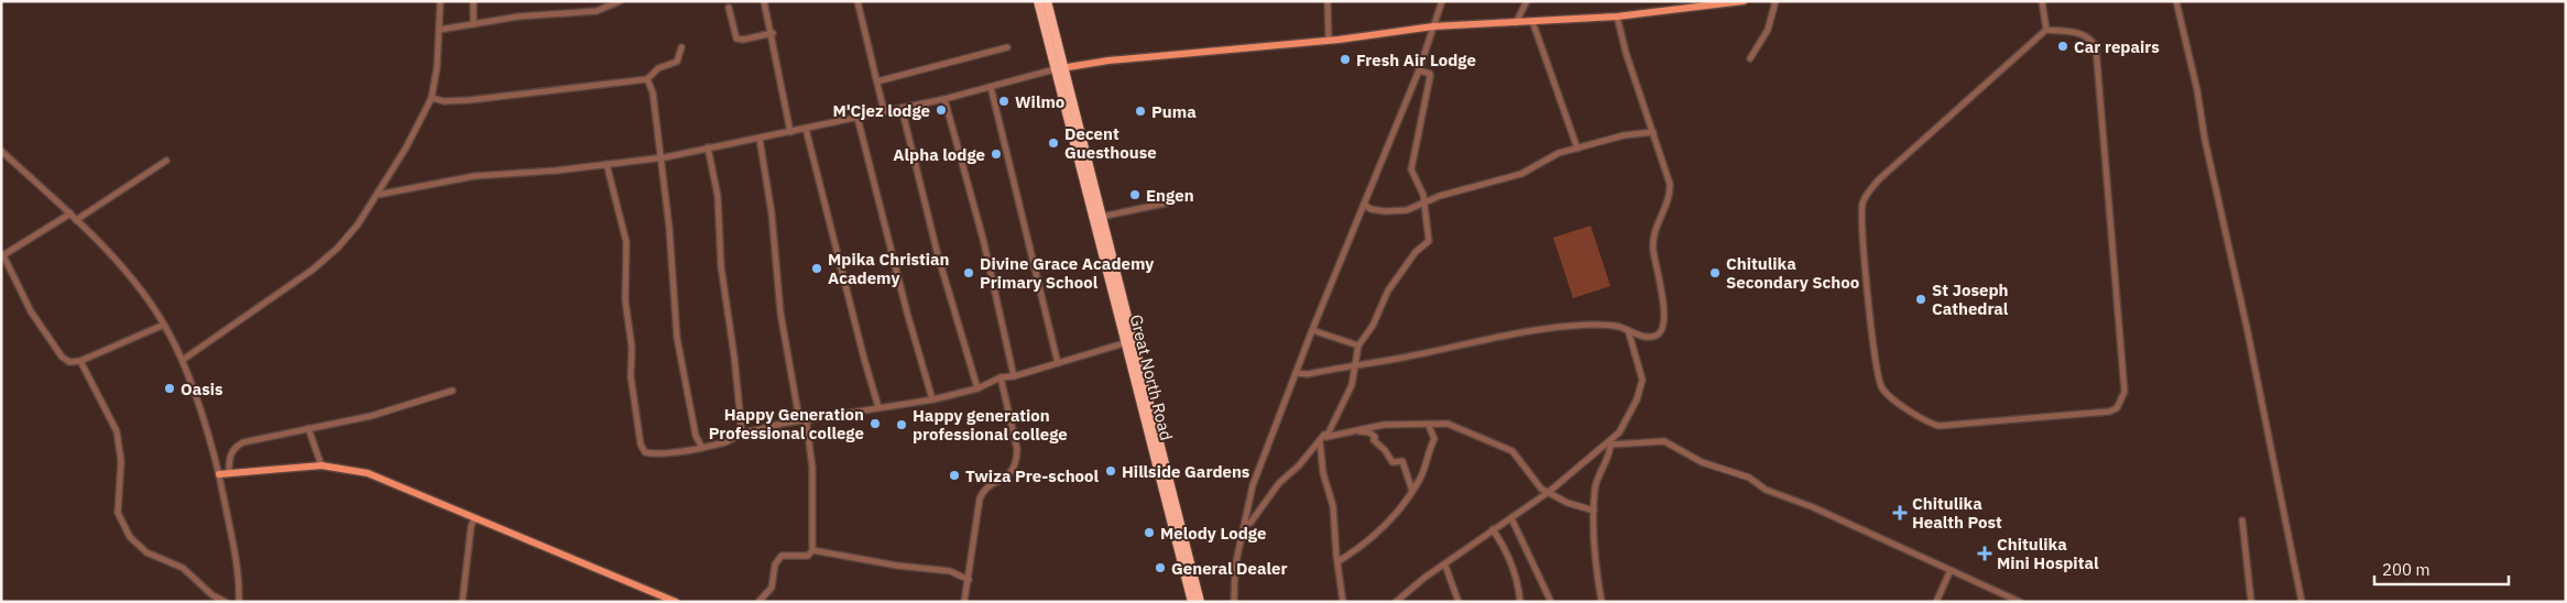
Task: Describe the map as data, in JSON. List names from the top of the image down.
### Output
{
  "streets": {
    "highway": ["Great North Road"]
  },
  "places": {
    "other": [
      "Car repairs",
      "Fresh Air Lodge",
      "Wilmo",
      "M'Cjez lodge",
      "Puma",
      "Decent Guesthouse",
      "Alpha lodge",
      "Engen",
      "Mpika Christian Academy",
      "Divine Grace Academy Primary School",
      "Chitulika Secondary Schoo",
      "St Joseph Cathedral",
      "Oasis",
      "Happy Generation Professional college",
      "Happy generation professional college",
      "Hillside Gardens",
      "Twiza Pre-school",
      "Melody Lodge",
      "General Dealer"
    ],
    "health": ["Chitulika Health Post", "Chitulika Mini Hospital"]
  },
  "scale_bar": "200 m"
}
